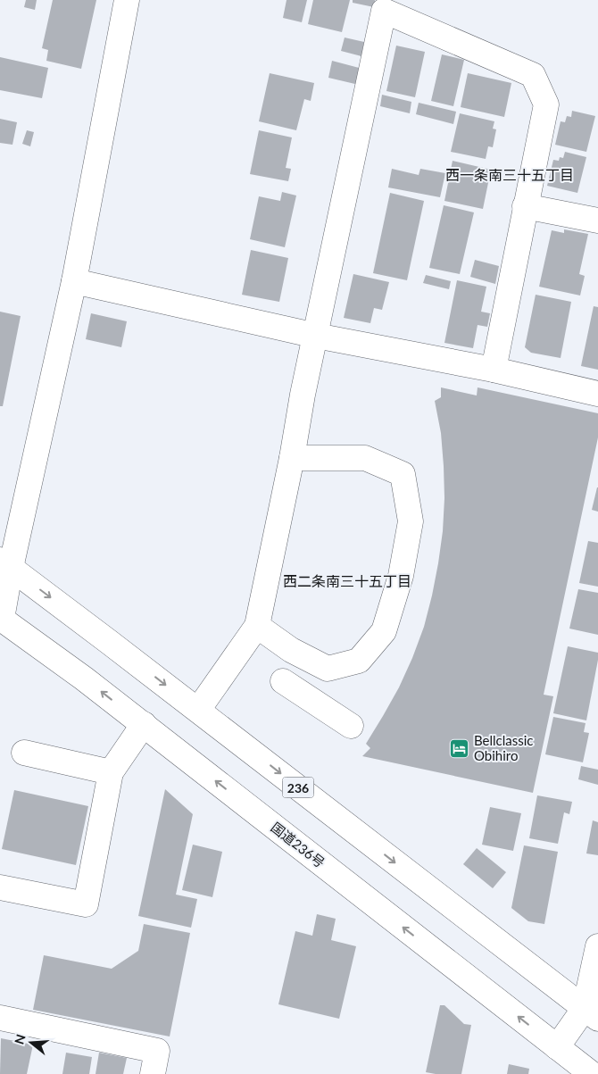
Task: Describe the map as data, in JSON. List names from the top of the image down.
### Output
{
  "streets": {
    "main road": ["236", "国道236号"]
  },
  "districts": ["西一条南三十五丁目", "西二条南三十五丁目"],
  "places": {
    "hotel": ["Bellclassic Obihiro"]
  },
  "north": "left"
}
